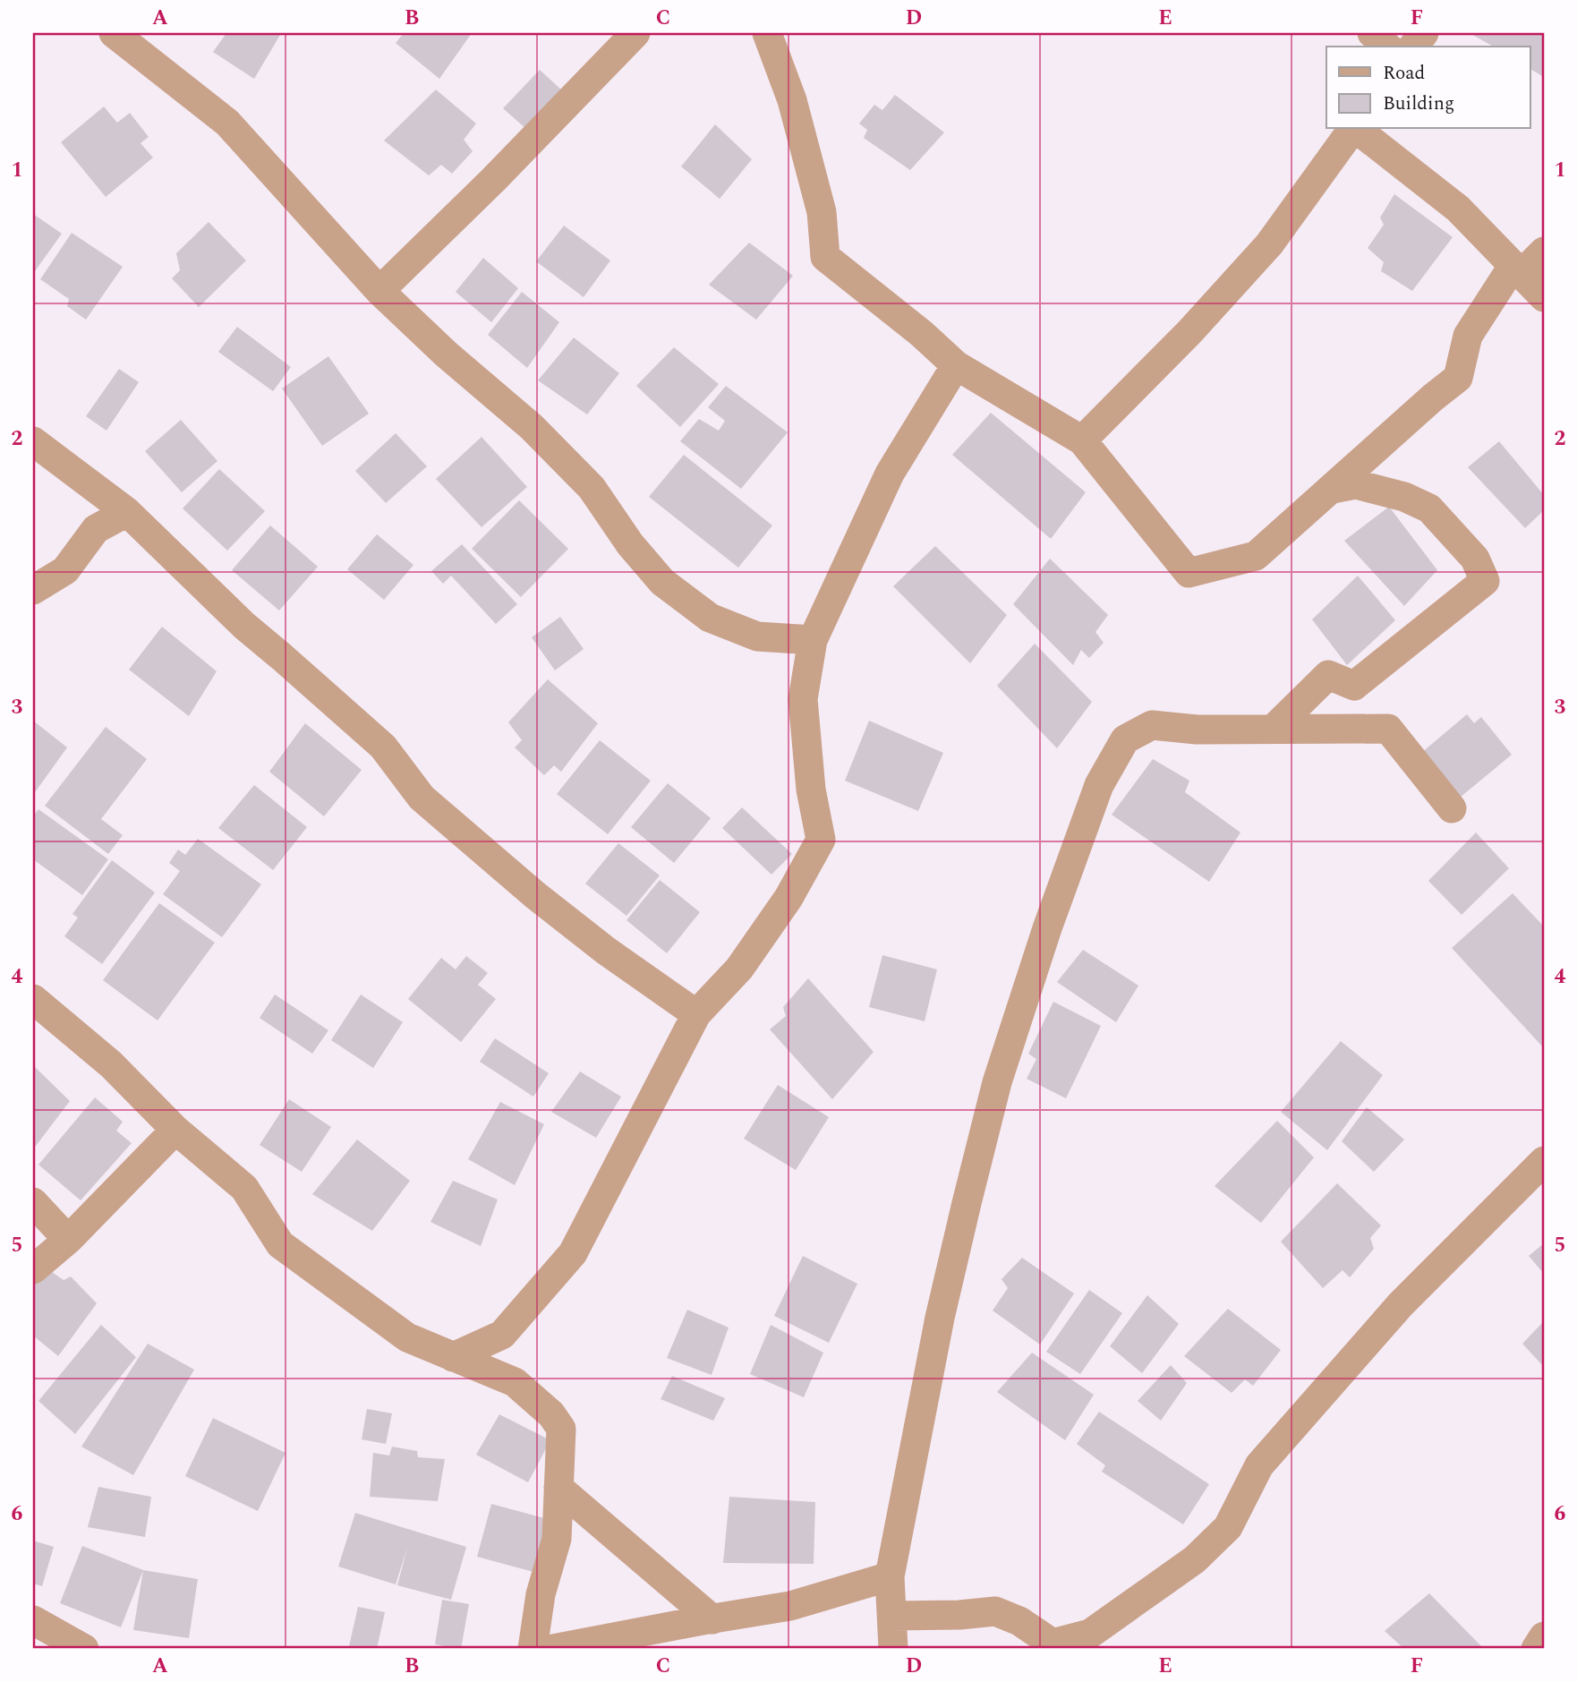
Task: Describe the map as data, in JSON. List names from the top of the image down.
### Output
{
  "legend": ["Road", "Building"],
  "grid": {
    "columns": [
      "A",
      "B",
      "C",
      "D",
      "E",
      "F"
    ],
    "rows": [
      "1",
      "2",
      "3",
      "4",
      "5",
      "6"
    ]
  }
}
